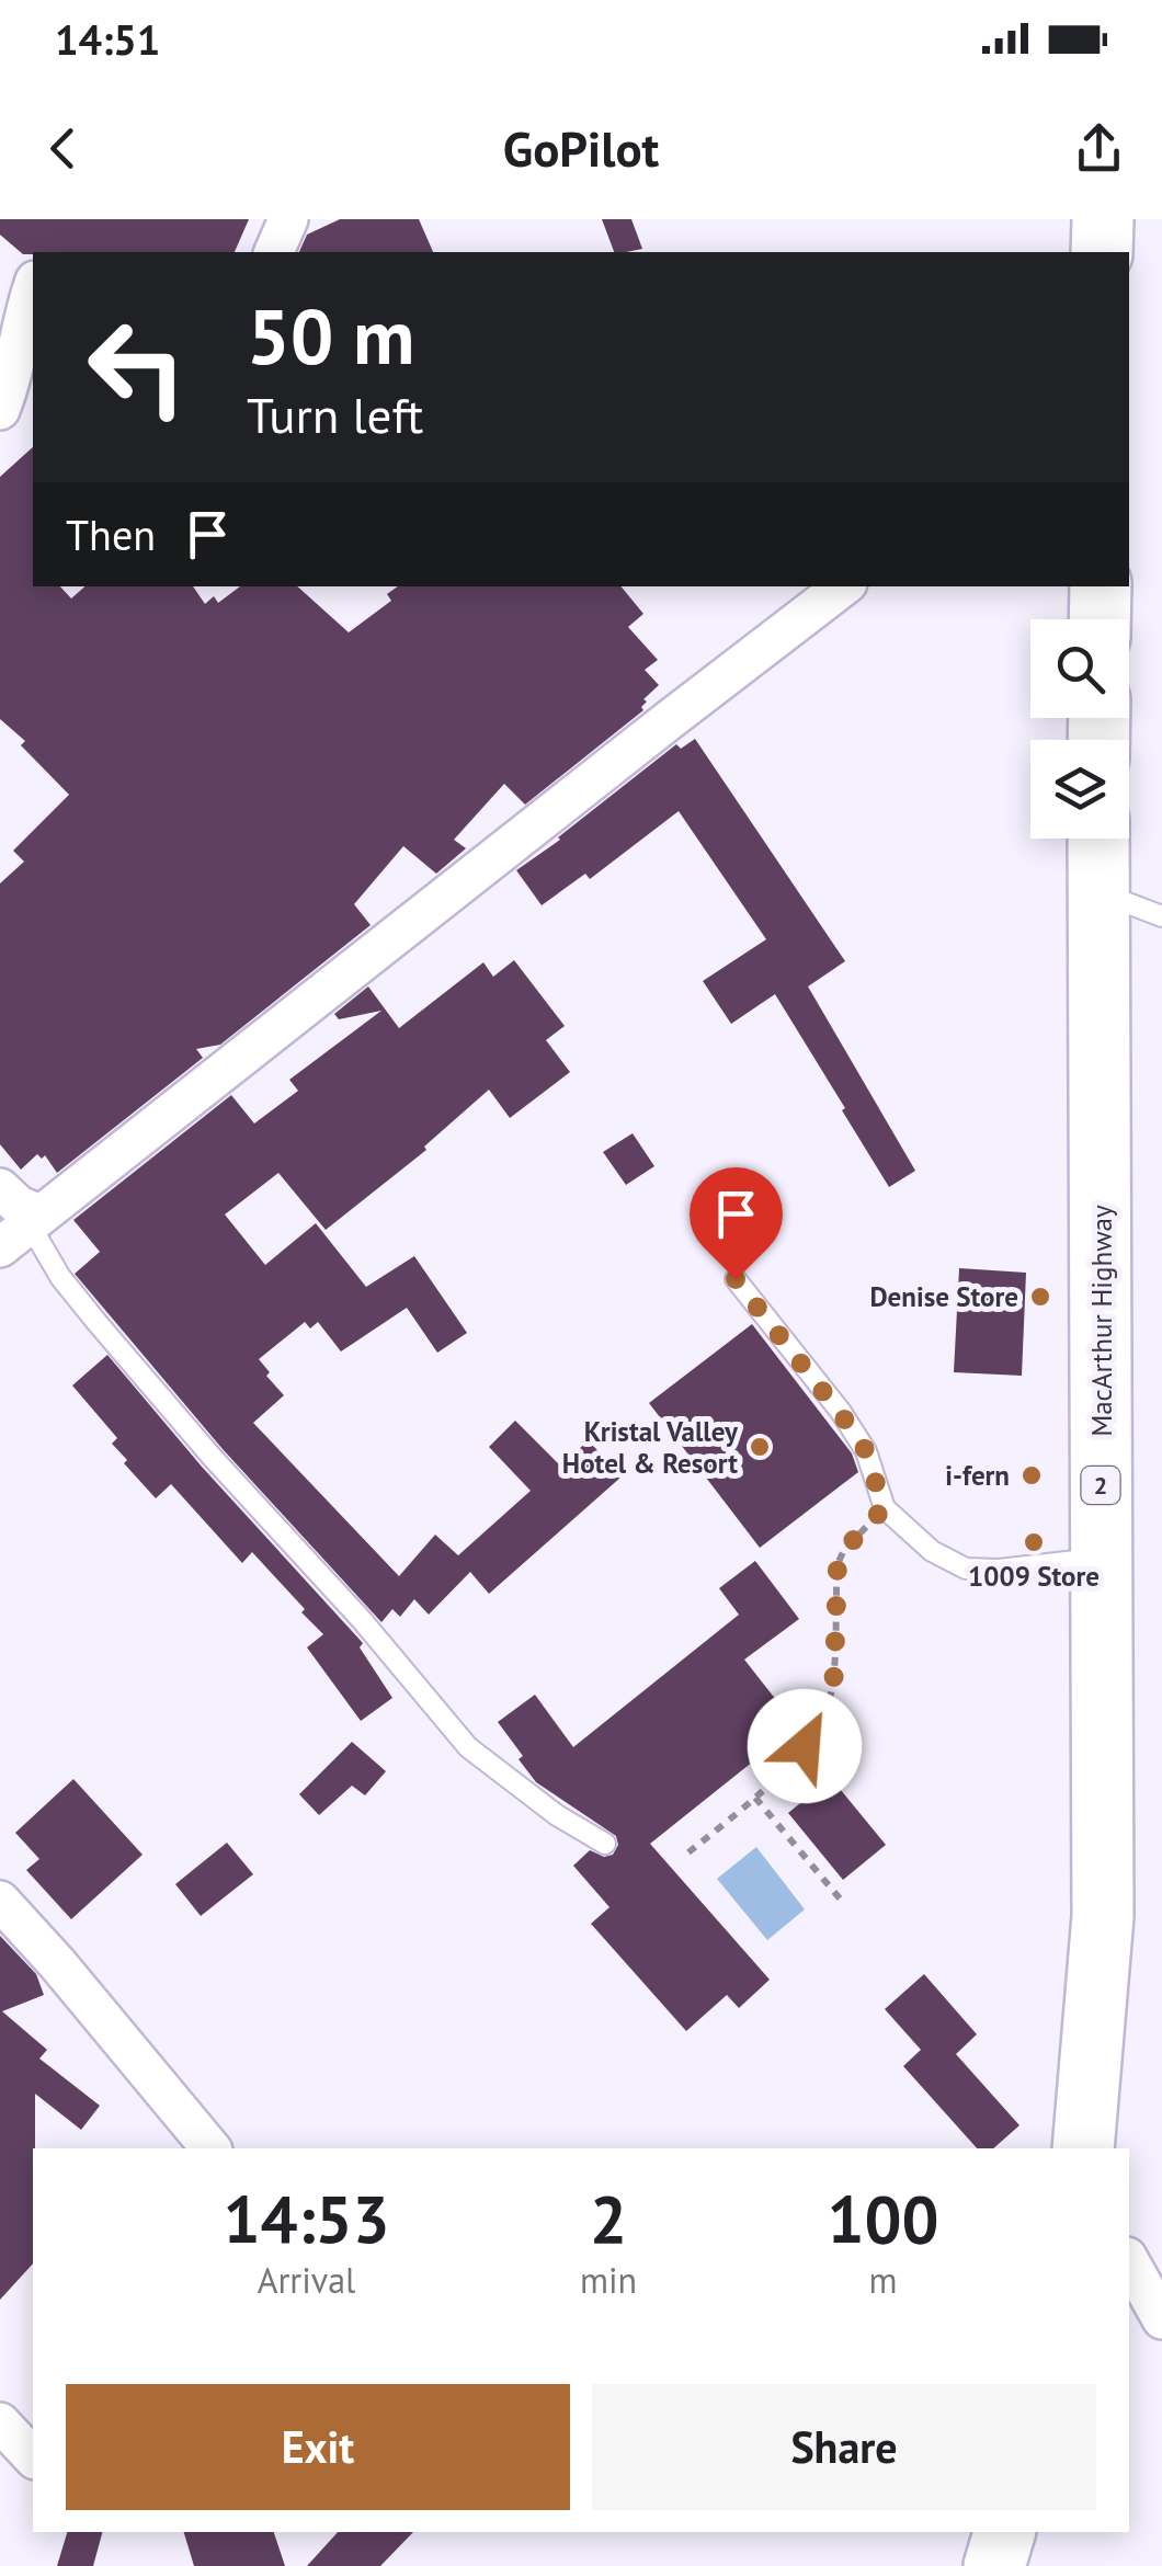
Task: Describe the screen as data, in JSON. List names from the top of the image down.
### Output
{
  "streets": {
    "highway": ["MacArthur Highway", "2"]
  },
  "places": [
    "Denise Store",
    "Kristal Valley Hotel & Resort",
    "i-fern",
    "1009 Store"
  ],
  "page": {
    "status": "14:51",
    "header": "GoPilot",
    "turn": ["50 m", "Turn left"],
    "then": "Then",
    "eta": [
      "14:53",
      "Arrival",
      "2",
      "min",
      "100",
      "m"
    ],
    "buttons": ["Exit", "Share"]
  }
}
